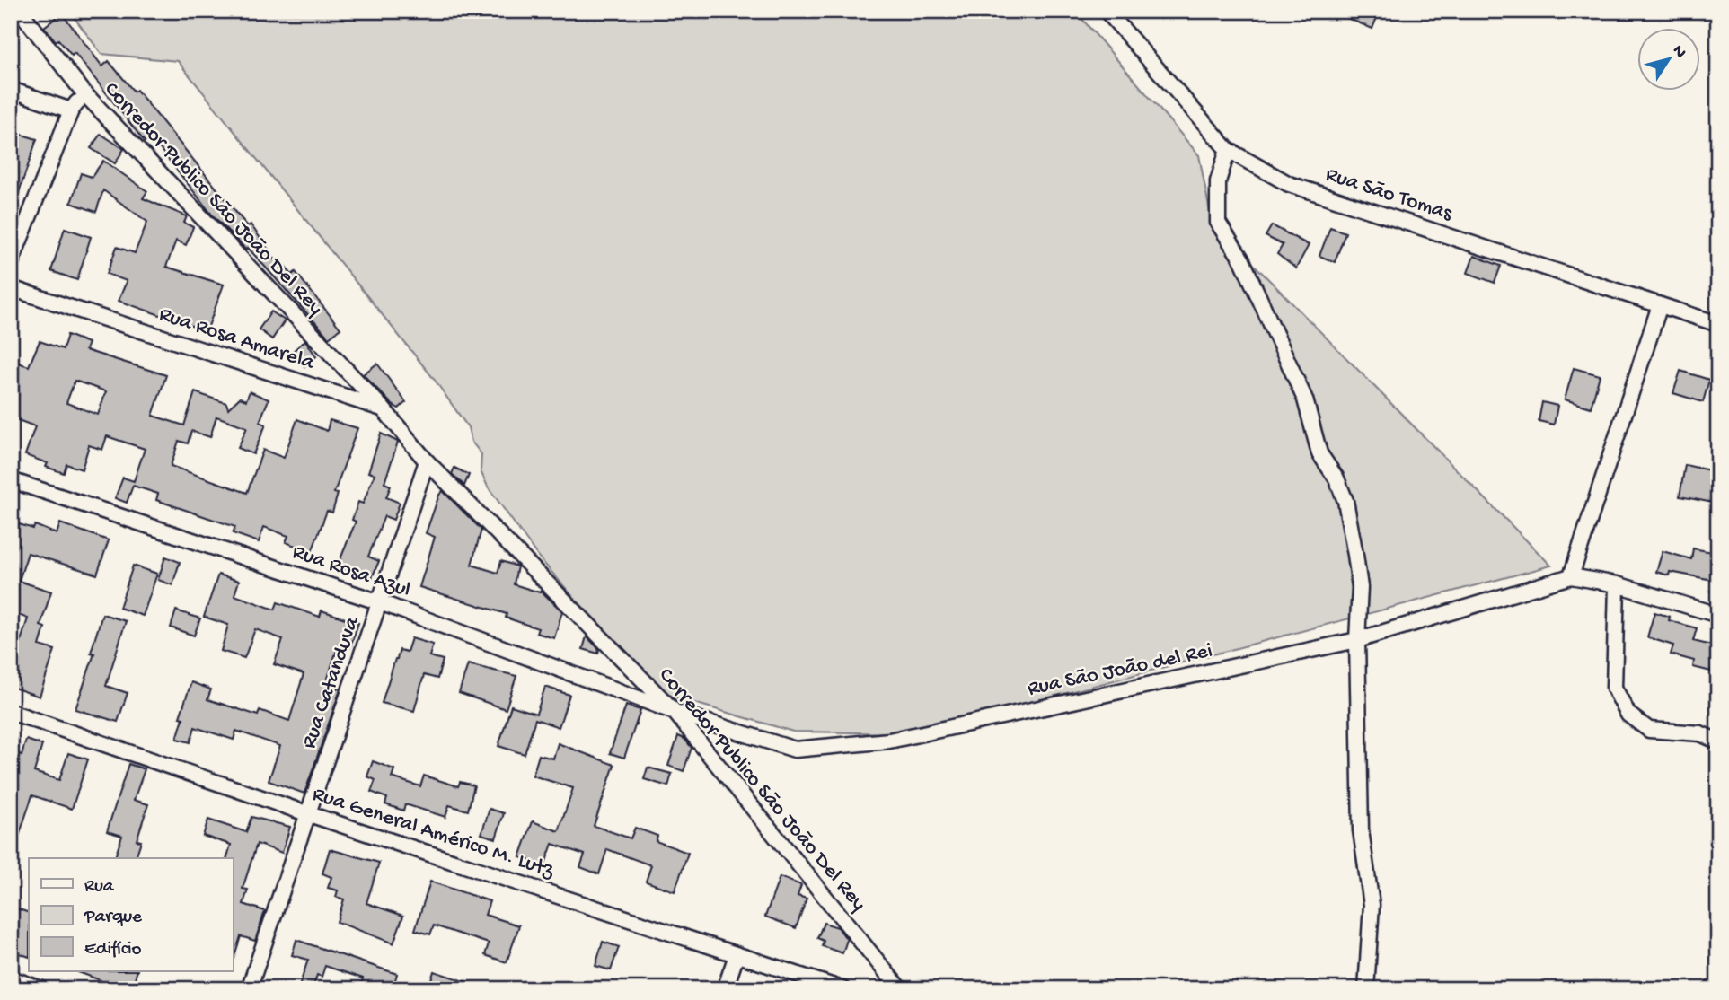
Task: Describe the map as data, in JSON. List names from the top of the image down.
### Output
{
  "streets": {
    "street": [
      "Rua São Tomas",
      "Corredor Publico São João Del Rey",
      "Rua Rosa Amarela",
      "Rua Rosa Azul",
      "Rua São João del Rei",
      "Rua Catanduva",
      "Rua General Américo M. Lutz"
    ]
  },
  "crossings": [
    ["Corredor Publico São João Del Rey", "Rua Rosa Amarela"],
    ["Corredor Publico São João Del Rey", "Rua Rosa Azul"],
    ["Corredor Publico São João Del Rey", "Rua São João del Rei"],
    ["Corredor Publico São João Del Rey", "Rua Catanduva"],
    ["Rua Rosa Azul", "Rua São João del Rei"],
    ["Rua Rosa Azul", "Rua Catanduva"],
    ["Rua Catanduva", "Rua General Américo M. Lutz"]
  ],
  "legend": ["Rua", "Parque", "Edifício"],
  "north": "top right"
}
